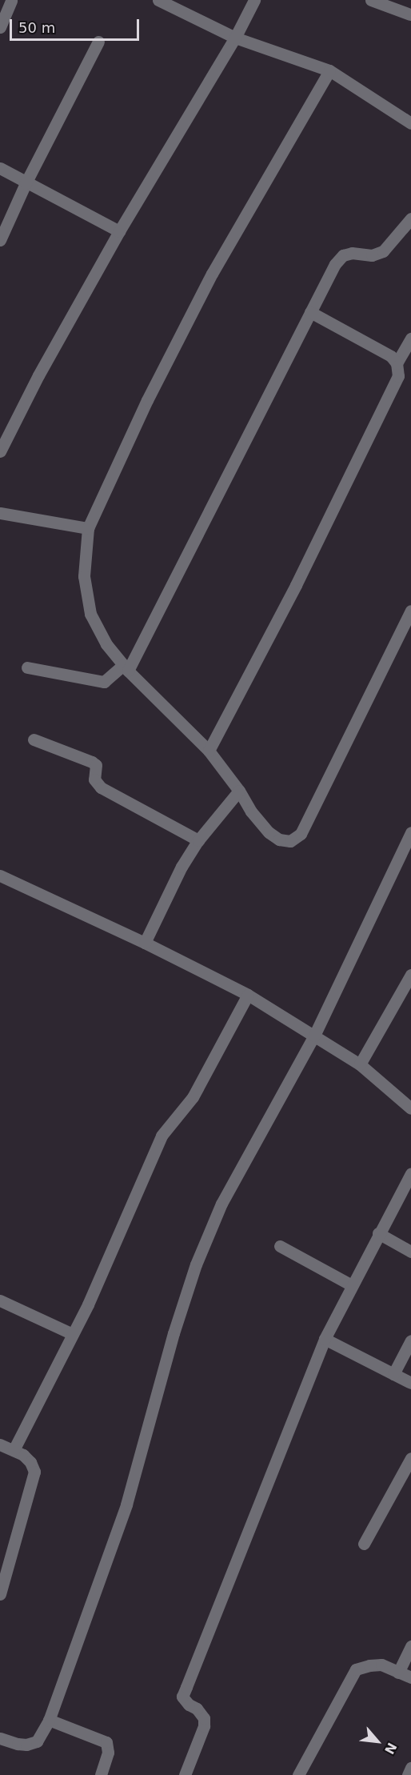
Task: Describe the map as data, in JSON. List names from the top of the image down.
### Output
{
  "scale_bar": "50 m",
  "north": "bottom right"
}
